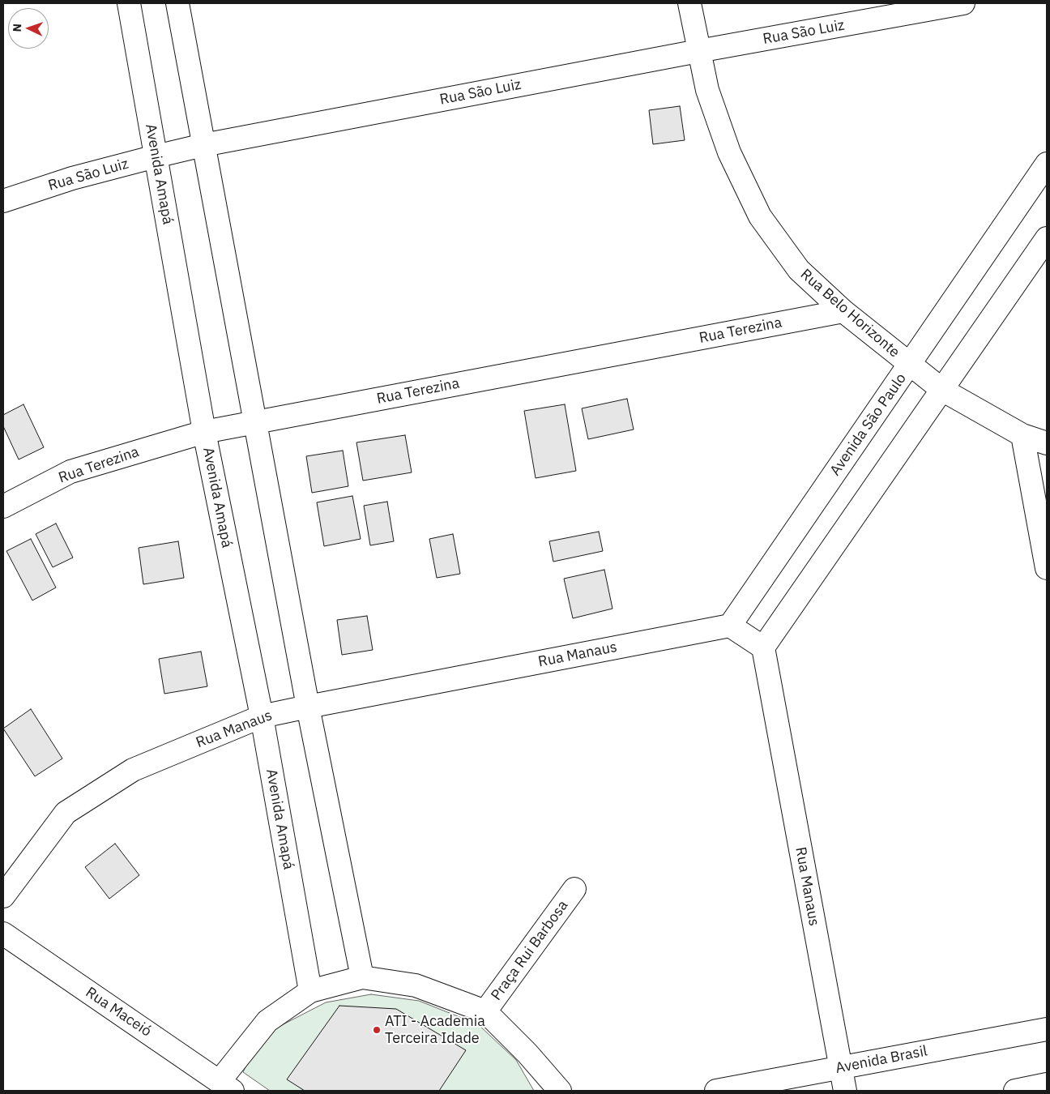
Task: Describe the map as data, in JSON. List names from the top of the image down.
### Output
{
  "streets": {
    "street": [
      "Rua São Luiz",
      "Avenida Amapá",
      "Rua Belo Horizonte",
      "Rua Terezina",
      "Avenida São Paulo",
      "Rua Manaus",
      "Praça Rui Barbosa",
      "Rua Maceió",
      "Avenida Brasil"
    ]
  },
  "crossings": [
    ["Rua São Luiz", "Avenida Amapá"],
    ["Rua São Luiz", "Rua Belo Horizonte"],
    ["Avenida Amapá", "Rua Terezina"],
    ["Avenida Amapá", "Rua Manaus"],
    ["Avenida Amapá", "Praça Rui Barbosa"],
    ["Rua Belo Horizonte", "Rua Terezina"],
    ["Rua Belo Horizonte", "Avenida São Paulo"],
    ["Avenida São Paulo", "Rua Manaus"],
    ["Rua Manaus", "Avenida Brasil"],
    ["Praça Rui Barbosa", "Rua Maceió"]
  ],
  "places": ["ATI - Academia Terceira Idade"],
  "north": "left"
}
